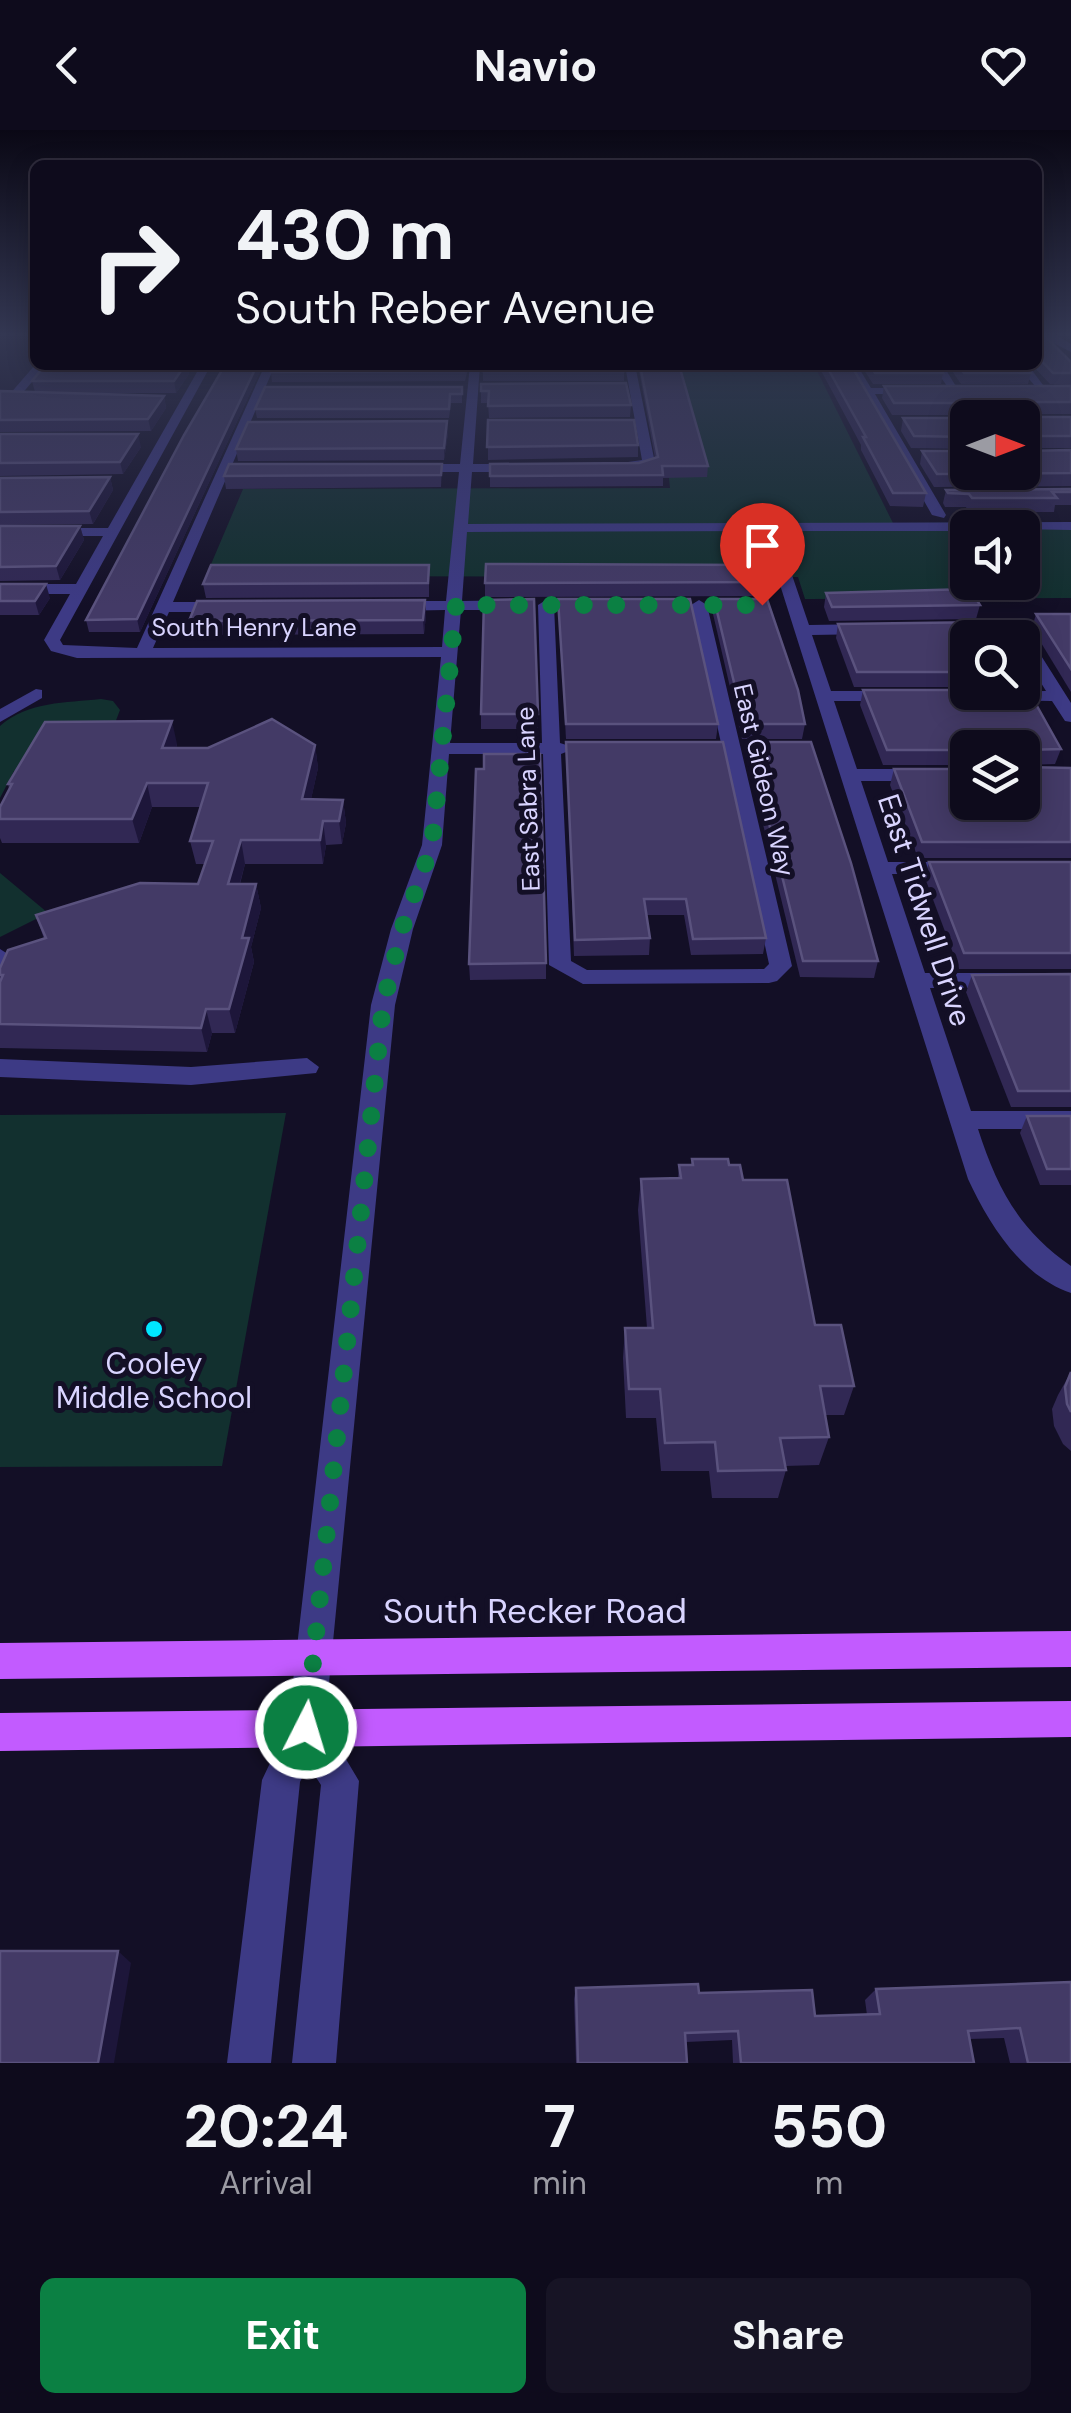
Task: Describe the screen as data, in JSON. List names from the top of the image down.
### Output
{
  "streets": {
    "main road": ["South Recker Road"],
    "street": [
      "South Henry Lane",
      "East Gideon Way",
      "East Sabra Lane",
      "East Tidwell Drive"
    ]
  },
  "crossings": [
    ["East Gideon Way", "East Sabra Lane"]
  ],
  "places": ["Cooley Middle School"],
  "north": "right",
  "page": {
    "header": "Navio",
    "turn": ["430 m", "South Reber Avenue"],
    "eta": [
      "20:24",
      "Arrival",
      "7",
      "min",
      "550",
      "m"
    ],
    "buttons": ["Exit", "Share"]
  }
}
